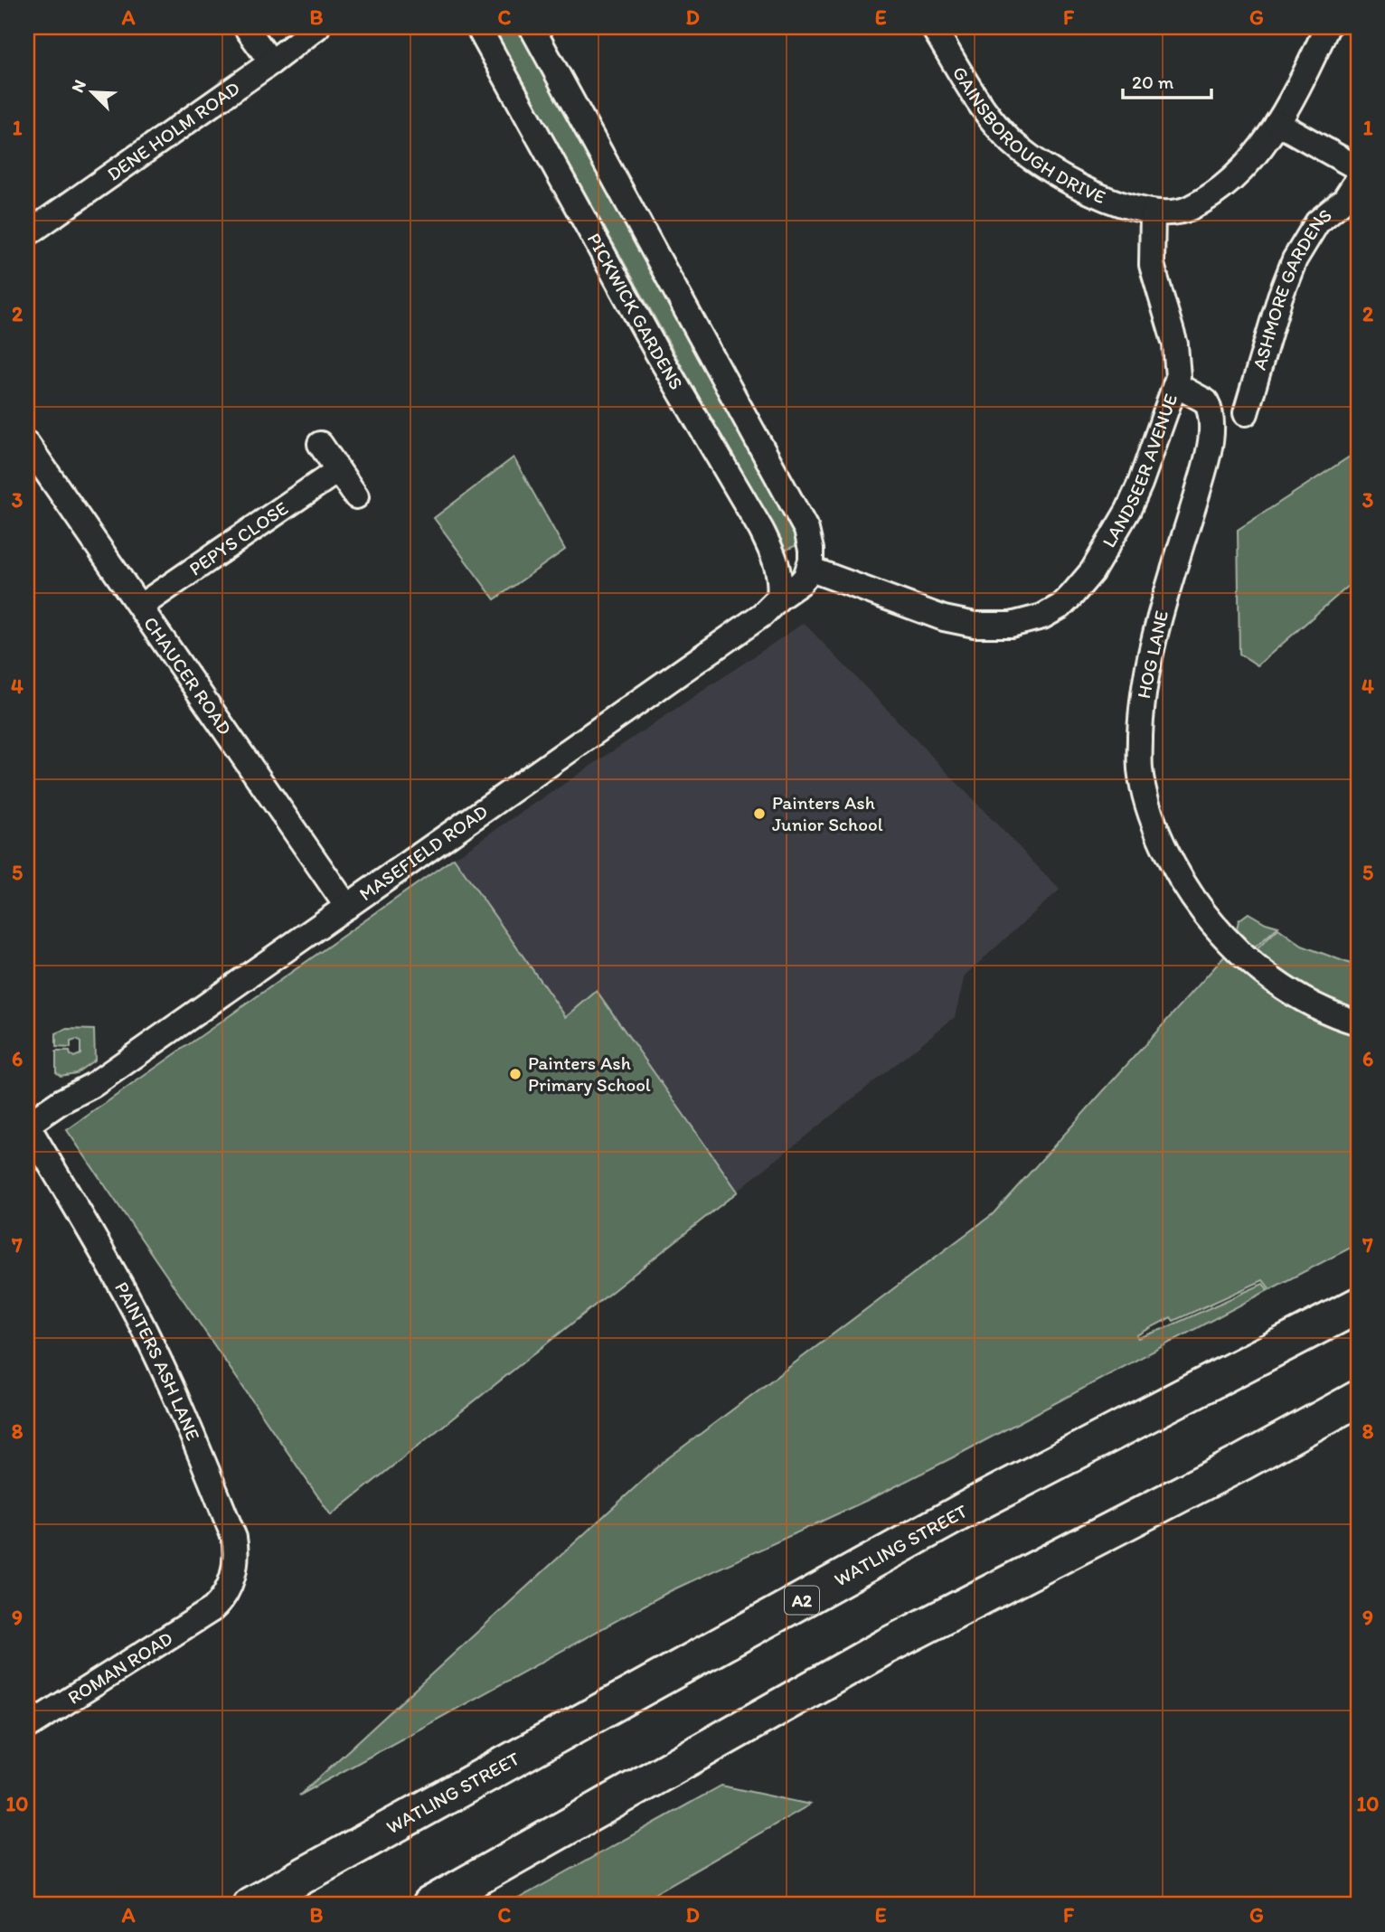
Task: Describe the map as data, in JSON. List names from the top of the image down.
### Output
{
  "streets": {
    "highway": ["WATLING STREET", "A2"],
    "street": [
      "DENE HOLM ROAD",
      "GAINSBOROUGH DRIVE",
      "ASHMORE GARDENS",
      "PICKWICK GARDENS",
      "LANDSEER AVENUE",
      "PEPYS CLOSE",
      "HOG LANE",
      "CHAUCER ROAD",
      "MASEFIELD ROAD",
      "PAINTERS ASH LANE",
      "ROMAN ROAD"
    ]
  },
  "crossings": [
    ["GAINSBOROUGH DRIVE", "LANDSEER AVENUE"],
    ["PICKWICK GARDENS", "MASEFIELD ROAD"],
    ["LANDSEER AVENUE", "HOG LANE"],
    ["LANDSEER AVENUE", "MASEFIELD ROAD"],
    ["PEPYS CLOSE", "CHAUCER ROAD"],
    ["CHAUCER ROAD", "MASEFIELD ROAD"],
    ["MASEFIELD ROAD", "PAINTERS ASH LANE"],
    ["PAINTERS ASH LANE", "ROMAN ROAD"]
  ],
  "places": ["Painters Ash Junior School", "Painters Ash Primary School"],
  "scale_bar": "20 m",
  "north": "top left",
  "grid": {
    "columns": [
      "A",
      "B",
      "C",
      "D",
      "E",
      "F",
      "G"
    ],
    "rows": [
      "1",
      "2",
      "3",
      "4",
      "5",
      "6",
      "7",
      "8",
      "9",
      "10"
    ]
  }
}
